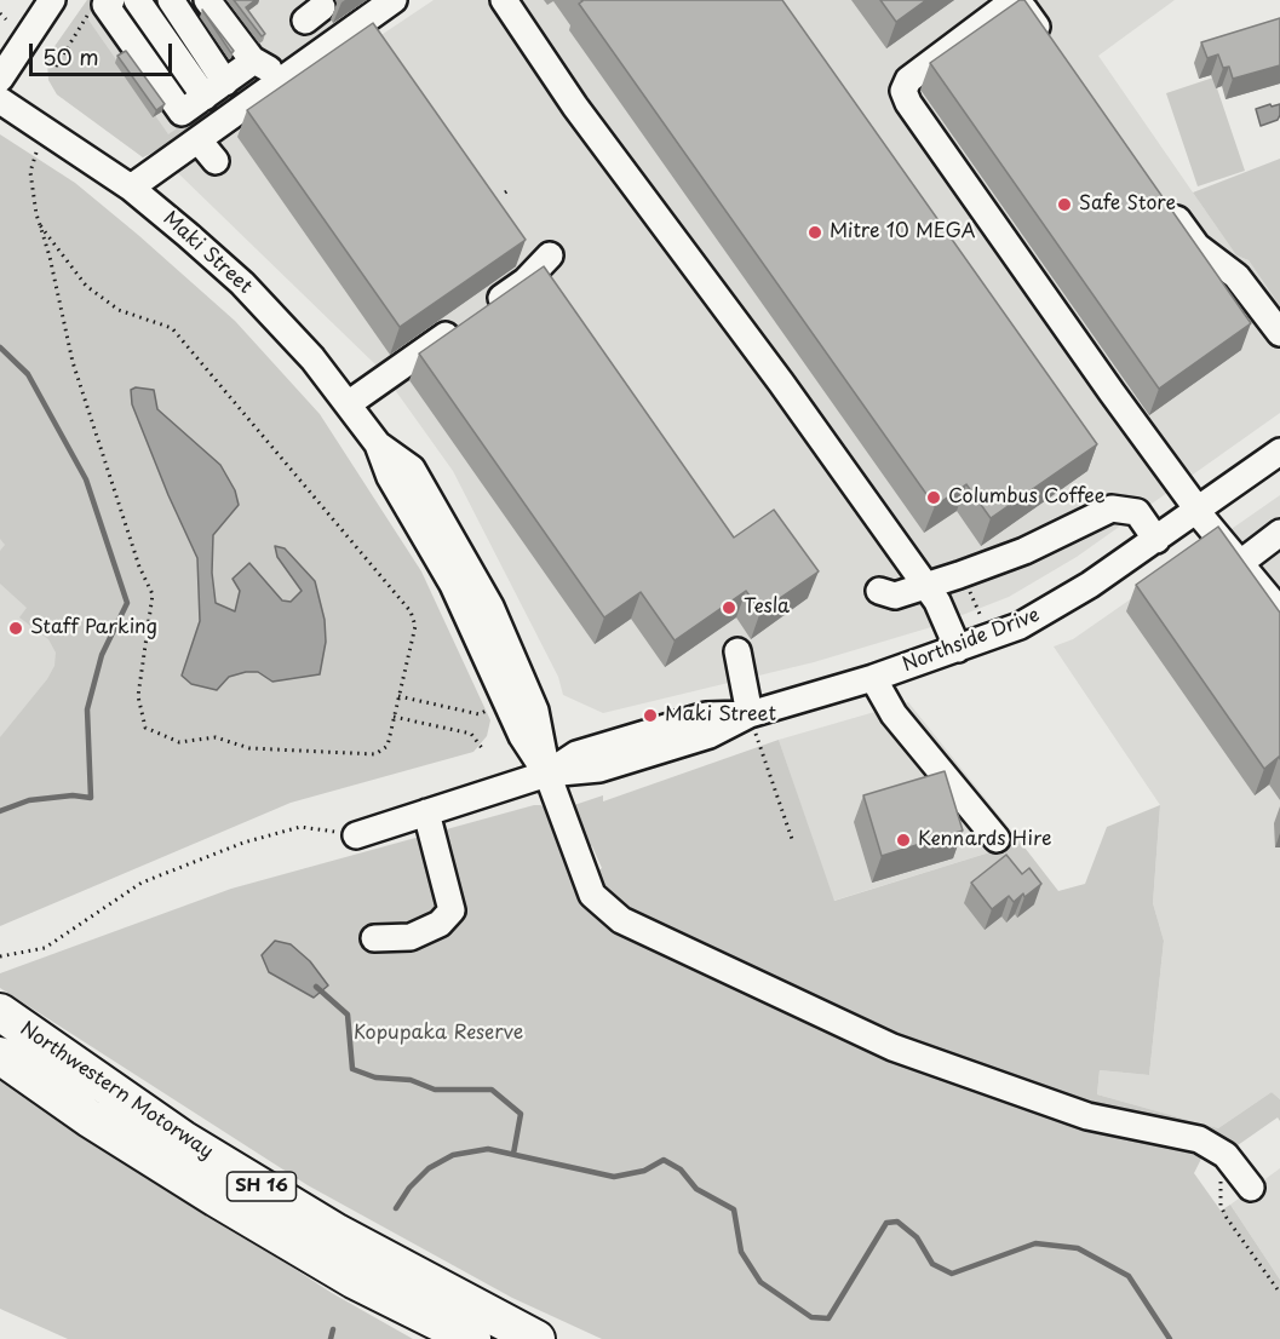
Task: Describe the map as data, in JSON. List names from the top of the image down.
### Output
{
  "streets": {
    "highway": ["Northwestern Motorway", "SH 16"],
    "street": ["Maki Street", "Northside Drive"]
  },
  "crossings": [
    ["Maki Street", "Northside Drive"]
  ],
  "parks": ["Kopupaka Reserve"],
  "places": [
    "Safe Store",
    "Mitre 10 MEGA",
    "Columbus Coffee",
    "Tesla",
    "Staff Parking",
    "Maki Street",
    "Kennards Hire"
  ],
  "scale_bar": "50 m"
}
